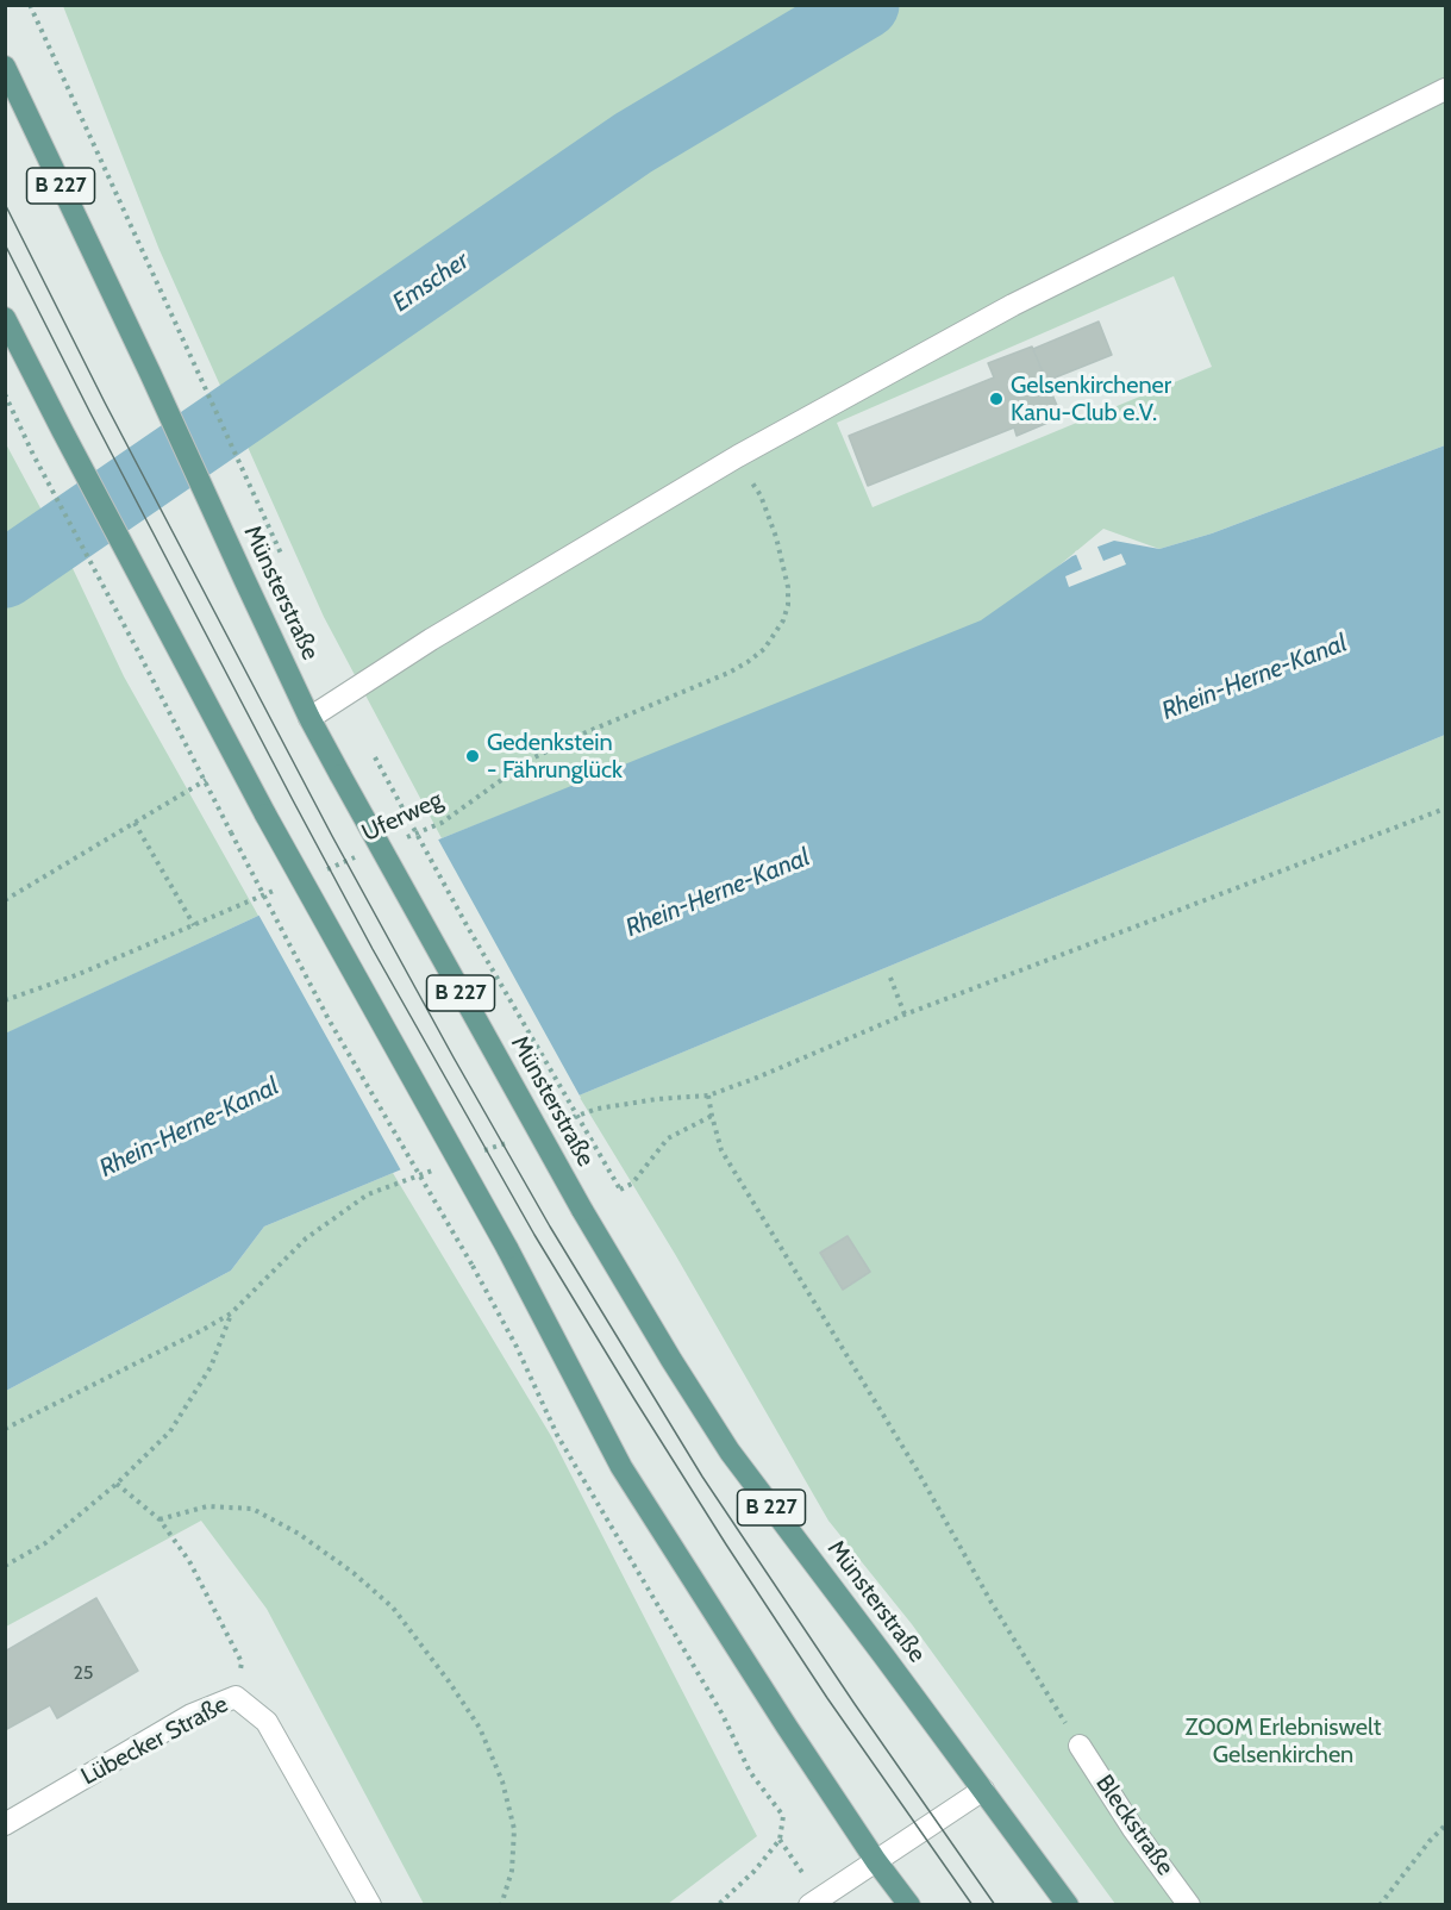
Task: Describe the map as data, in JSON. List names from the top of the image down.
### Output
{
  "streets": {
    "main road": ["B 227", "Münsterstraße"],
    "street": ["Lübecker Straße", "Bleckstraße"],
    "path": ["Uferweg"]
  },
  "water": ["Emscher", "Rhein-Herne-Kanal"],
  "parks": ["ZOOM Erlebniswelt Gelsenkirchen"],
  "places": ["Gelsenkirchener Kanu-Club e.V.", "Gedenkstein - Fährunglück"],
  "house_numbers": ["25"]
}
